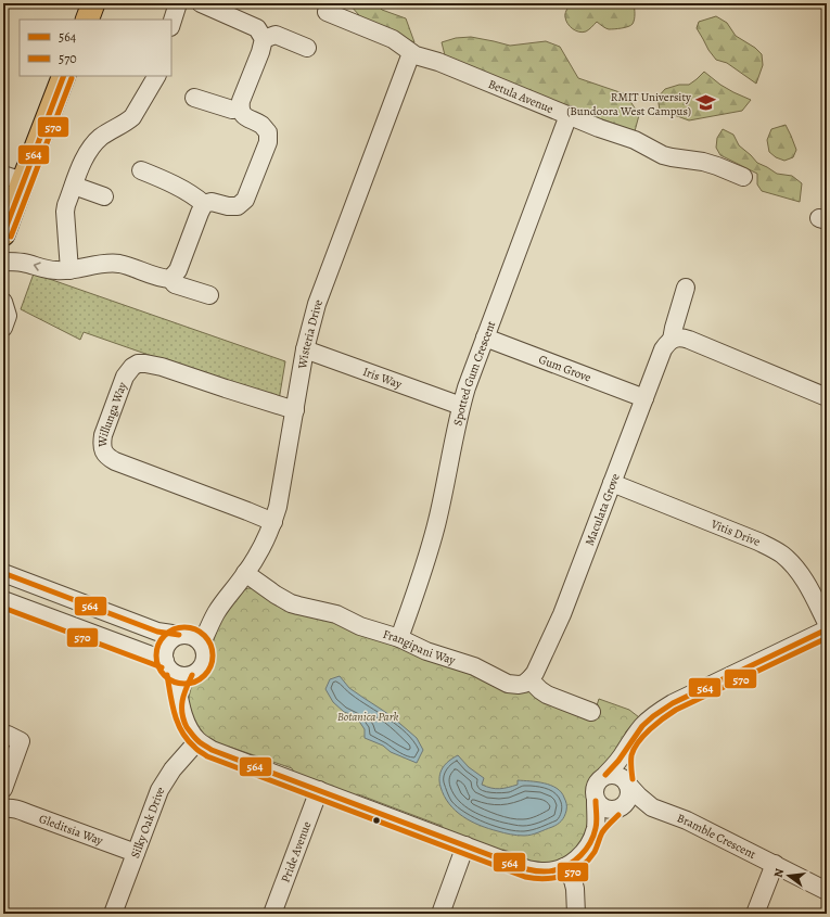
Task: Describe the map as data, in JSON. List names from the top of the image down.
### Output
{
  "streets": {
    "street": [
      "Betula Avenue",
      "Wisteria Drive",
      "Gum Grove",
      "Spotted Gum Crescent",
      "Iris Way",
      "Willunga Way",
      "Maculata Grove",
      "Vitis Drive",
      "Frangipani Way",
      "Silky Oak Drive",
      "Gleditsia Way",
      "Bramble Crescent",
      "Pride Avenue"
    ]
  },
  "crossings": [
    ["Betula Avenue", "Wisteria Drive"],
    ["Betula Avenue", "Spotted Gum Crescent"],
    ["Wisteria Drive", "Iris Way"],
    ["Wisteria Drive", "Willunga Way"],
    ["Wisteria Drive", "Frangipani Way"],
    ["Gum Grove", "Spotted Gum Crescent"],
    ["Gum Grove", "Maculata Grove"],
    ["Spotted Gum Crescent", "Iris Way"],
    ["Spotted Gum Crescent", "Frangipani Way"],
    ["Maculata Grove", "Vitis Drive"],
    ["Maculata Grove", "Frangipani Way"],
    ["Silky Oak Drive", "Gleditsia Way"]
  ],
  "parks": ["Botanica Park"],
  "places": {
    "school or university": ["RMIT University (Bundoora West Campus)"]
  },
  "lines": ["transit line 564", "transit line 570"],
  "legend": ["564", "570"],
  "north": "left"
}
